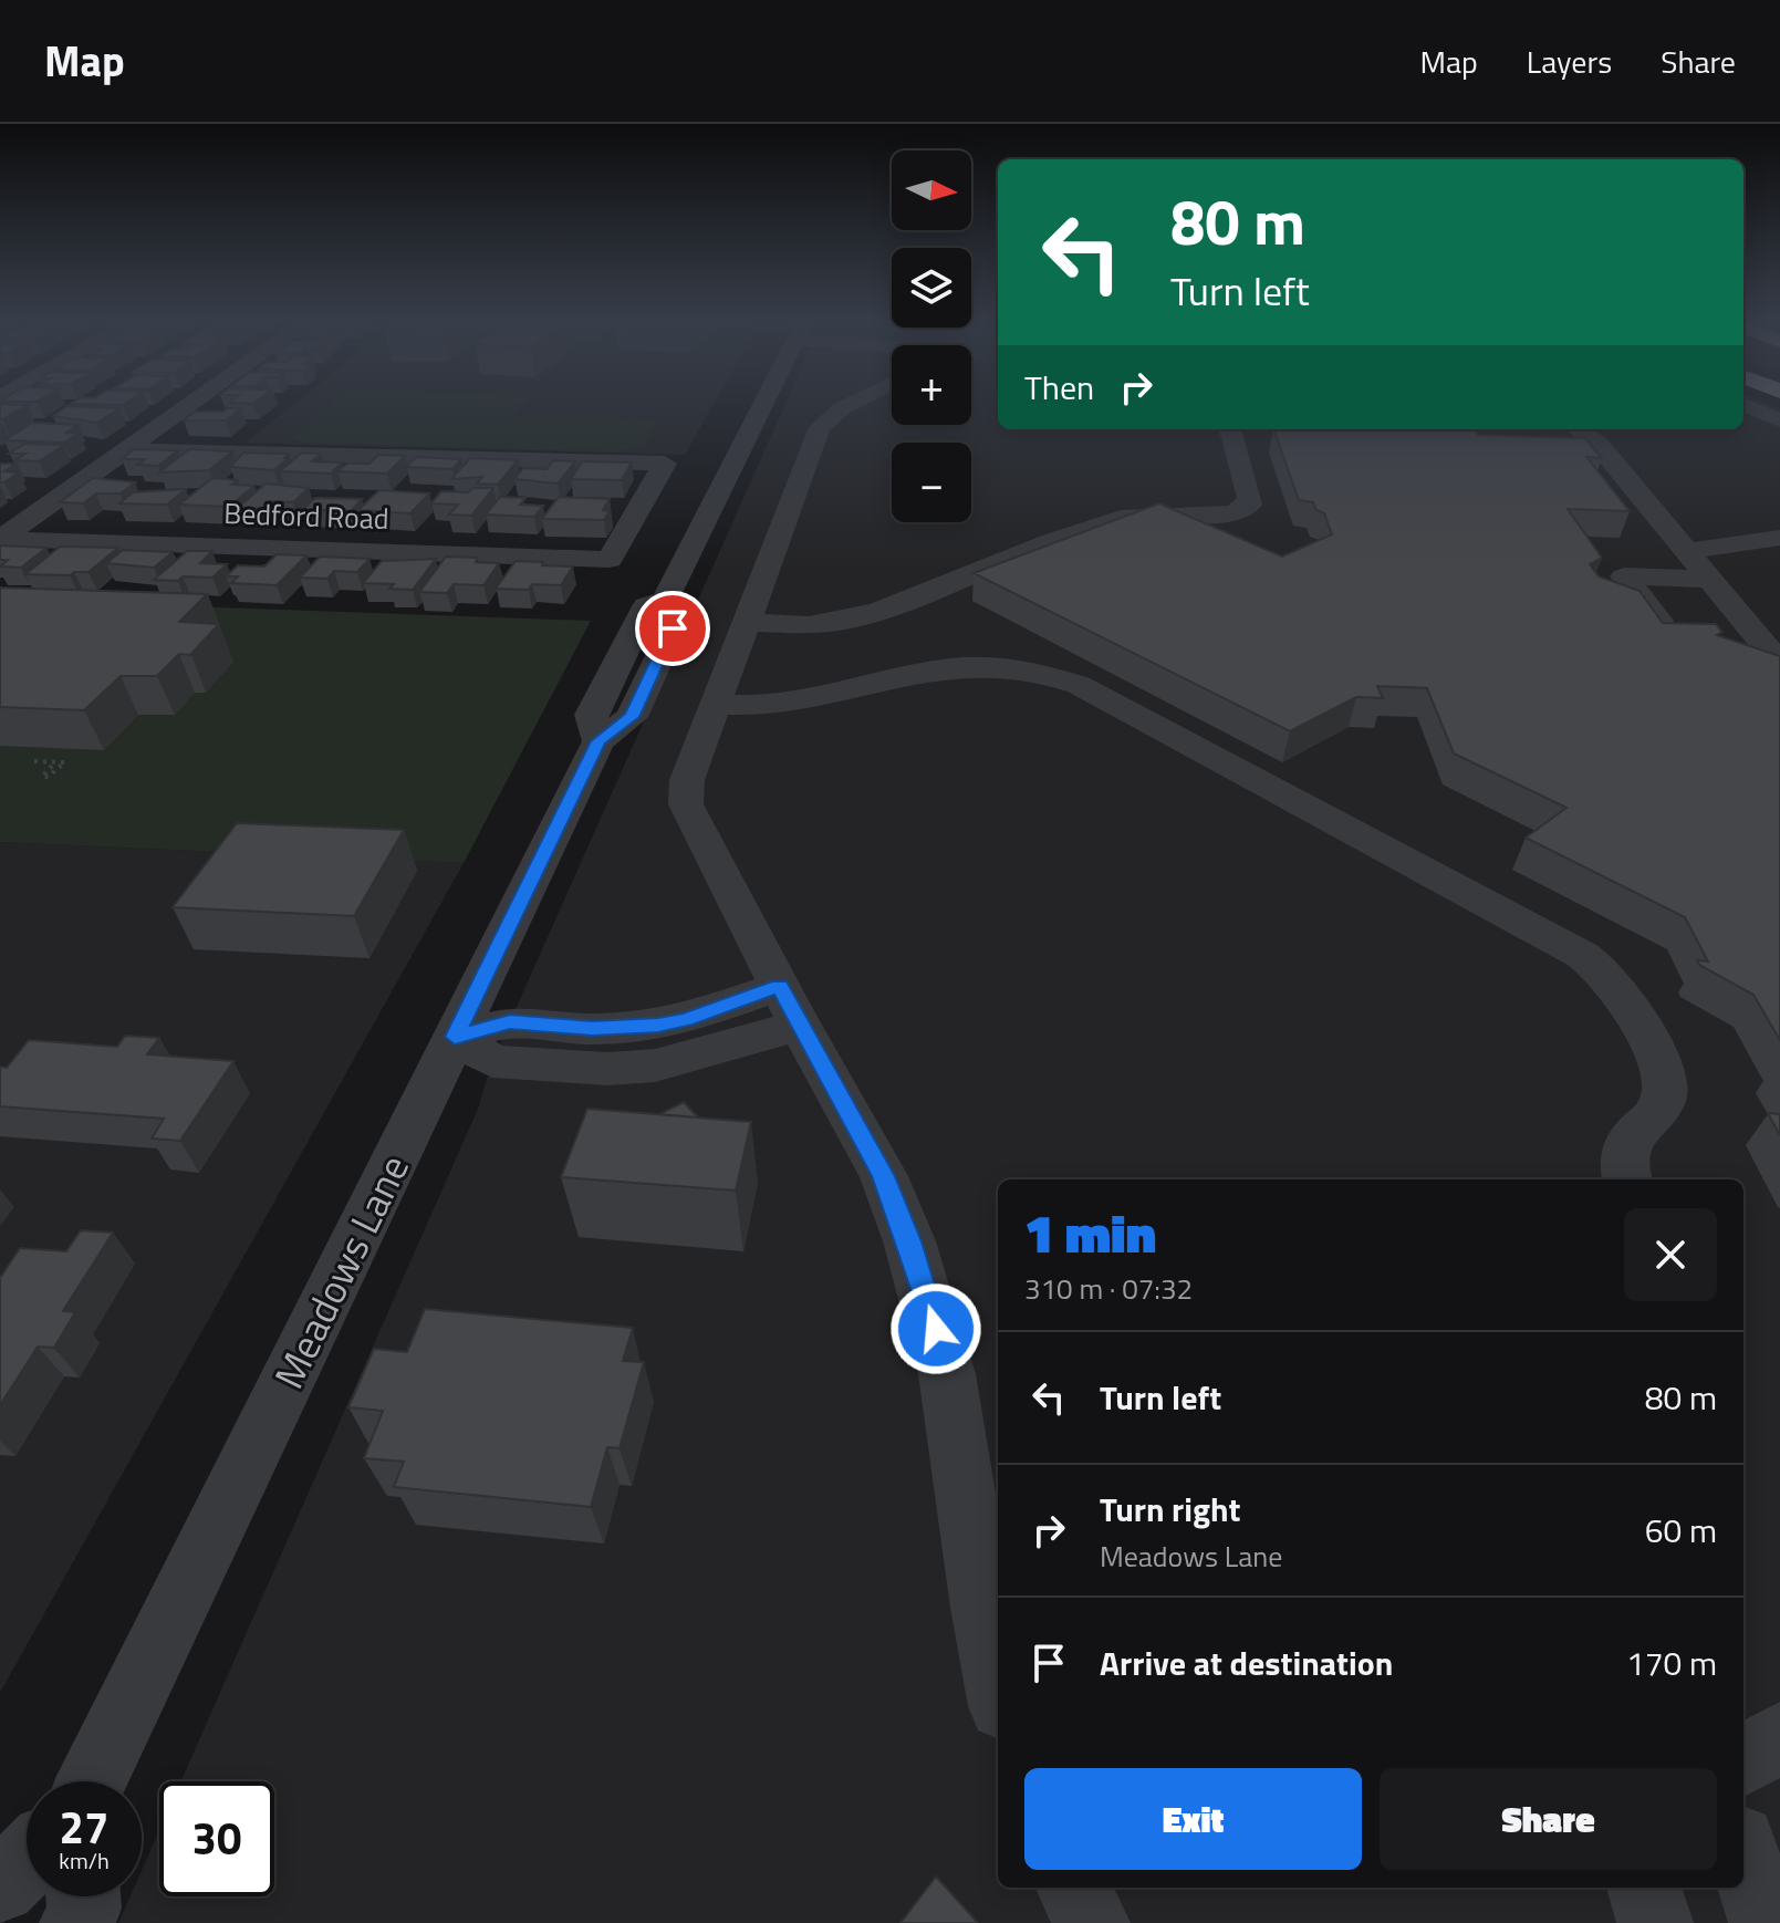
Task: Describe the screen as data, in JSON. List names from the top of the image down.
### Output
{
  "streets": {
    "street": ["Bedford Road", "Meadows Lane"]
  },
  "north": "right",
  "page": {
    "header": "Map",
    "nav": ["Map", "Layers", "Share"],
    "map_buttons": ["+", "−"],
    "turn": ["80 m", "Turn left"],
    "then": "Then",
    "heading": ["1 min", "310 m · 07:32"],
    "list": [
      {
        "name": "Turn left",
        "value": "80 m"
      },
      {
        "name": "Turn right",
        "note": "Meadows Lane",
        "value": "60 m"
      },
      {
        "name": "Arrive at destination",
        "value": "170 m"
      }
    ],
    "buttons": ["Exit", "Share"],
    "speed": "27 km/h",
    "limit": "30"
  }
}
